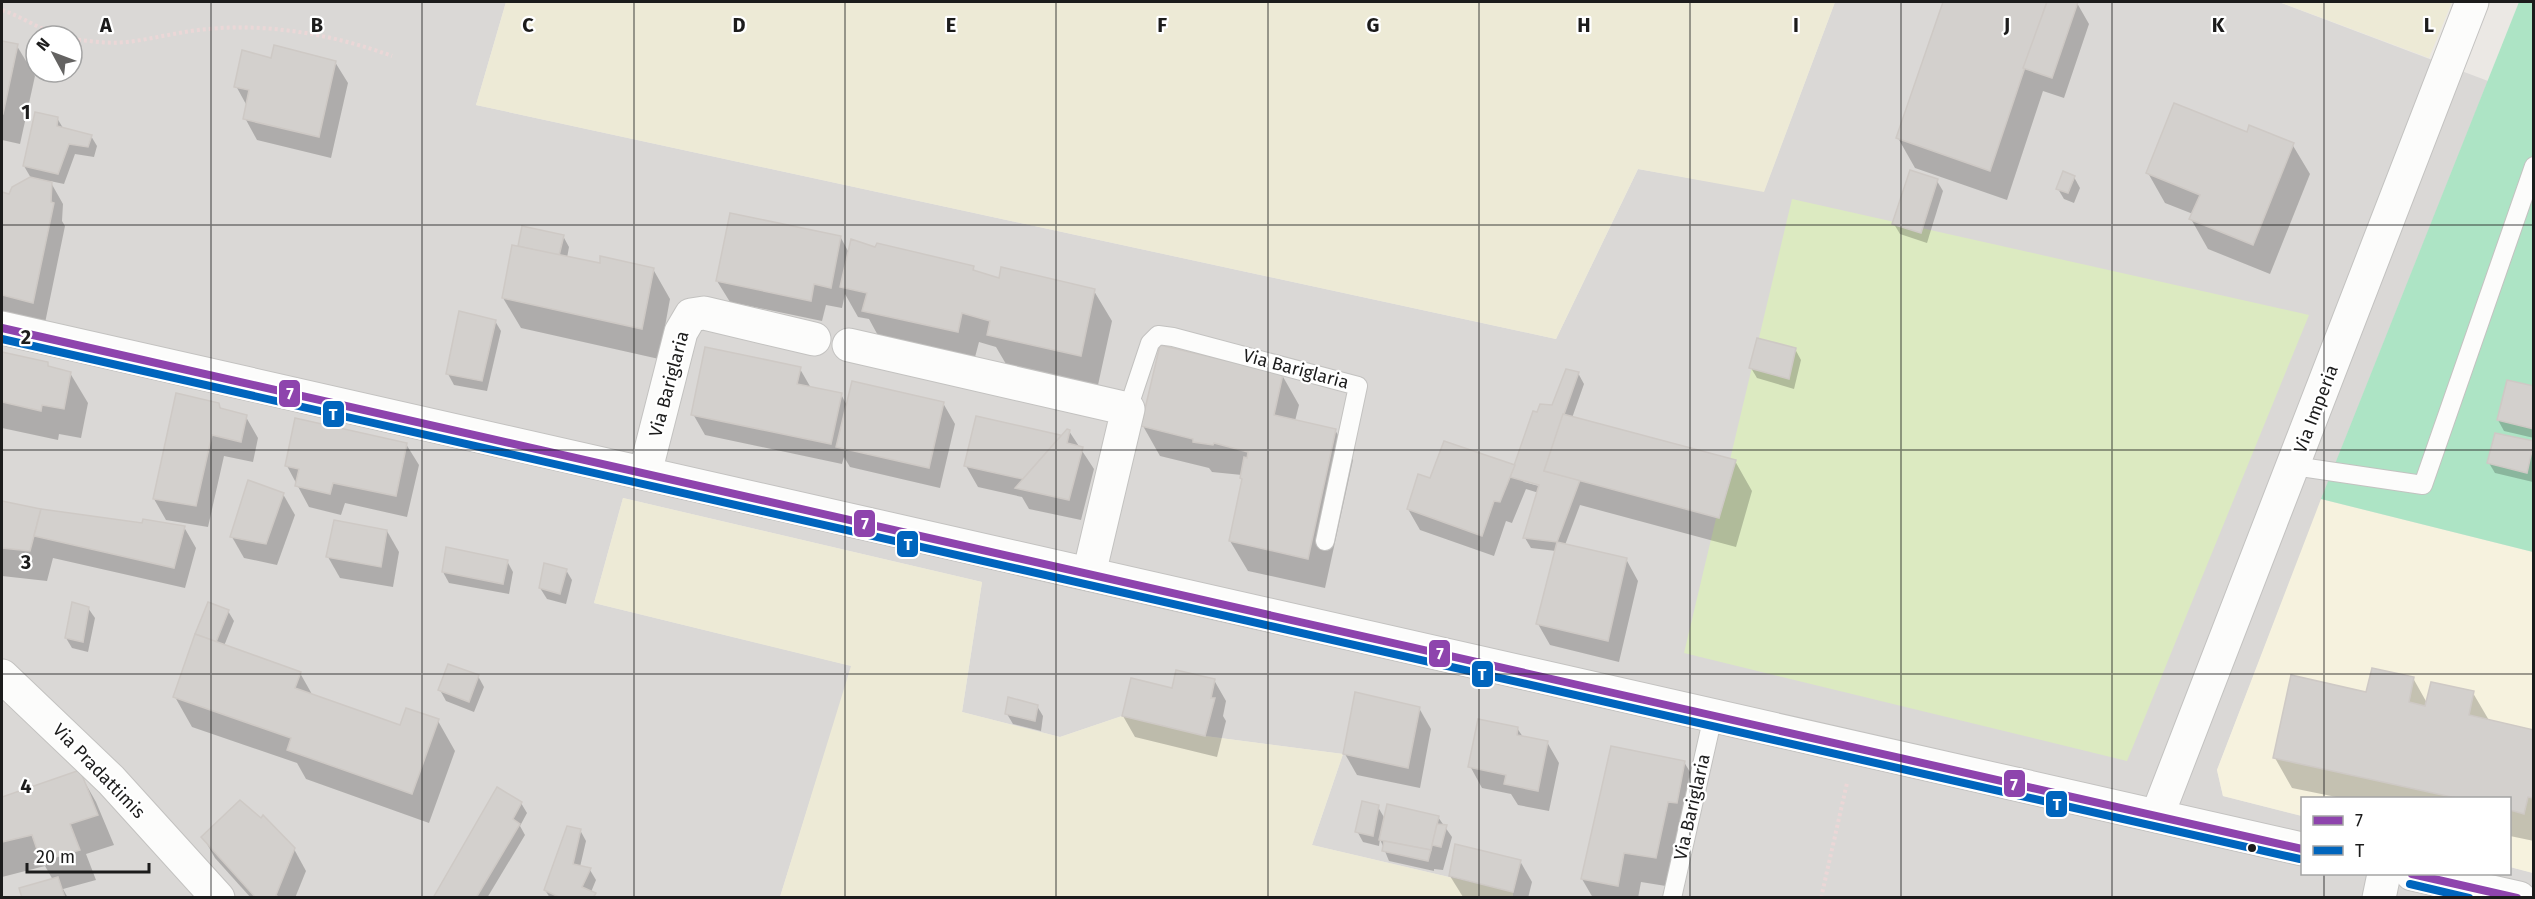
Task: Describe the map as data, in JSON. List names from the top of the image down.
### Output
{
  "streets": {
    "street": ["Via Bariglaria", "Via Imperia", "Via Pradattimis"]
  },
  "lines": ["transit line 7", "transit line T"],
  "legend": ["7", "T"],
  "scale_bar": "20 m",
  "north": "top left",
  "grid": {
    "columns": [
      "A",
      "B",
      "C",
      "D",
      "E",
      "F",
      "G",
      "H",
      "I",
      "J",
      "K",
      "L"
    ],
    "rows": [
      "1",
      "2",
      "3",
      "4"
    ]
  }
}
